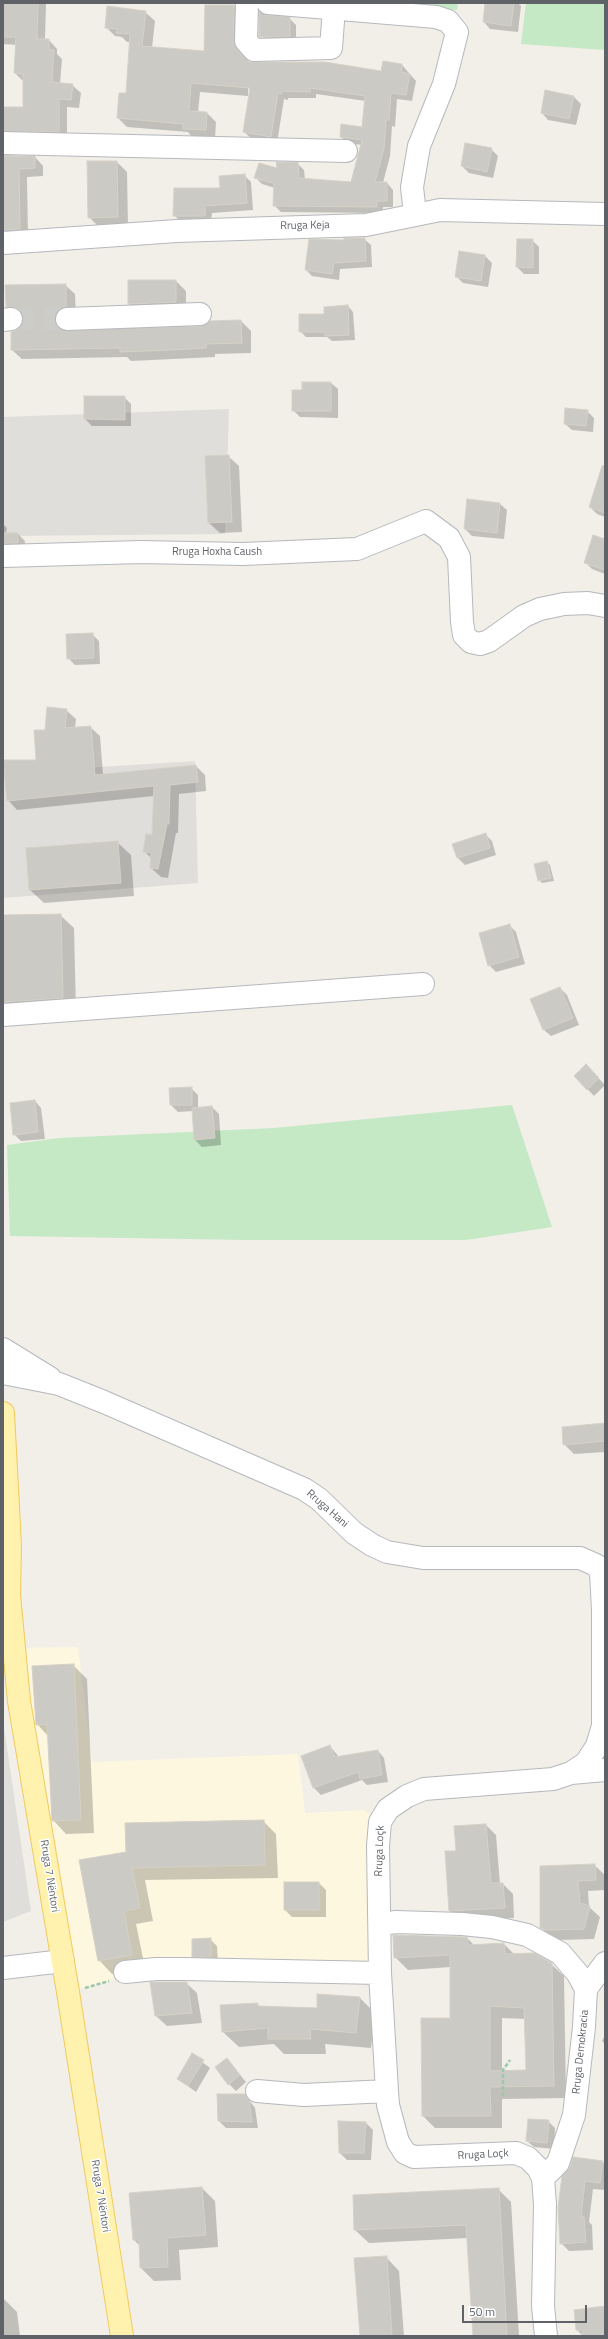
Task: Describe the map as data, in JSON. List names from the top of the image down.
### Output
{
  "streets": {
    "main road": ["Rruga 7 Nëntori"],
    "street": [
      "Rruga Keja",
      "Rruga Hoxha Caush",
      "Rruga Hani",
      "Rruga Loçk",
      "Rruga Demokracia"
    ]
  },
  "crossings": [
    ["Rruga Hani", "Rruga Loçk"],
    ["Rruga Loçk", "Rruga Demokracia"]
  ],
  "scale_bar": "50 m"
}
